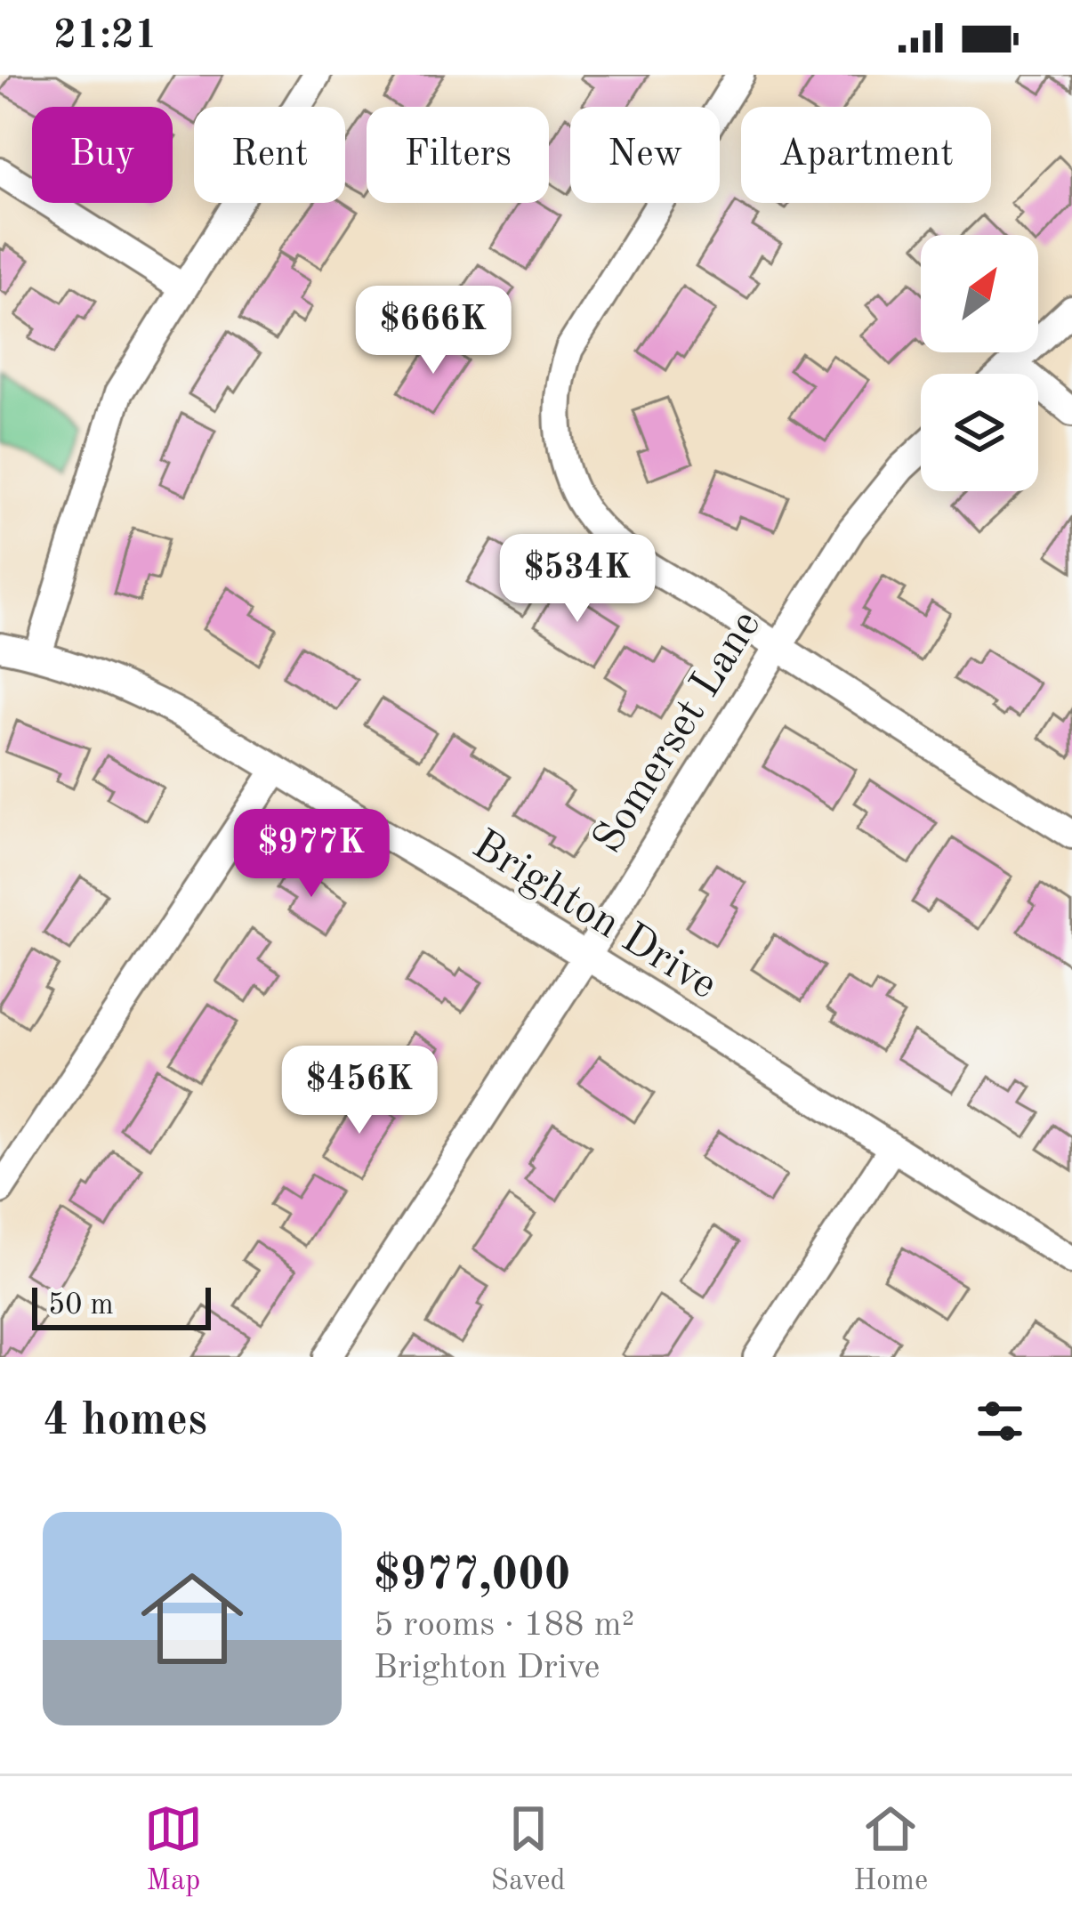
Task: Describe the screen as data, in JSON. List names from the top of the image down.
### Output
{
  "streets": {
    "street": ["Somerset Lane", "Brighton Drive"]
  },
  "crossings": [
    ["Somerset Lane", "Brighton Drive"]
  ],
  "scale_bar": "50 m",
  "north": "top right",
  "page": {
    "status": "21:21",
    "chip": [
      "Buy",
      "Rent",
      "Filters",
      "New",
      "Apartment"
    ],
    "price": [
      "$666K",
      "$534K",
      "$977K",
      "$456K"
    ],
    "scale": "50 m",
    "heading": "4 homes",
    "list": [
      {
        "name": "$977,000",
        "note": "5 rooms · 188 m² · Brighton Drive"
      }
    ],
    "tabs": ["Map", "Saved", "Home"]
  }
}
